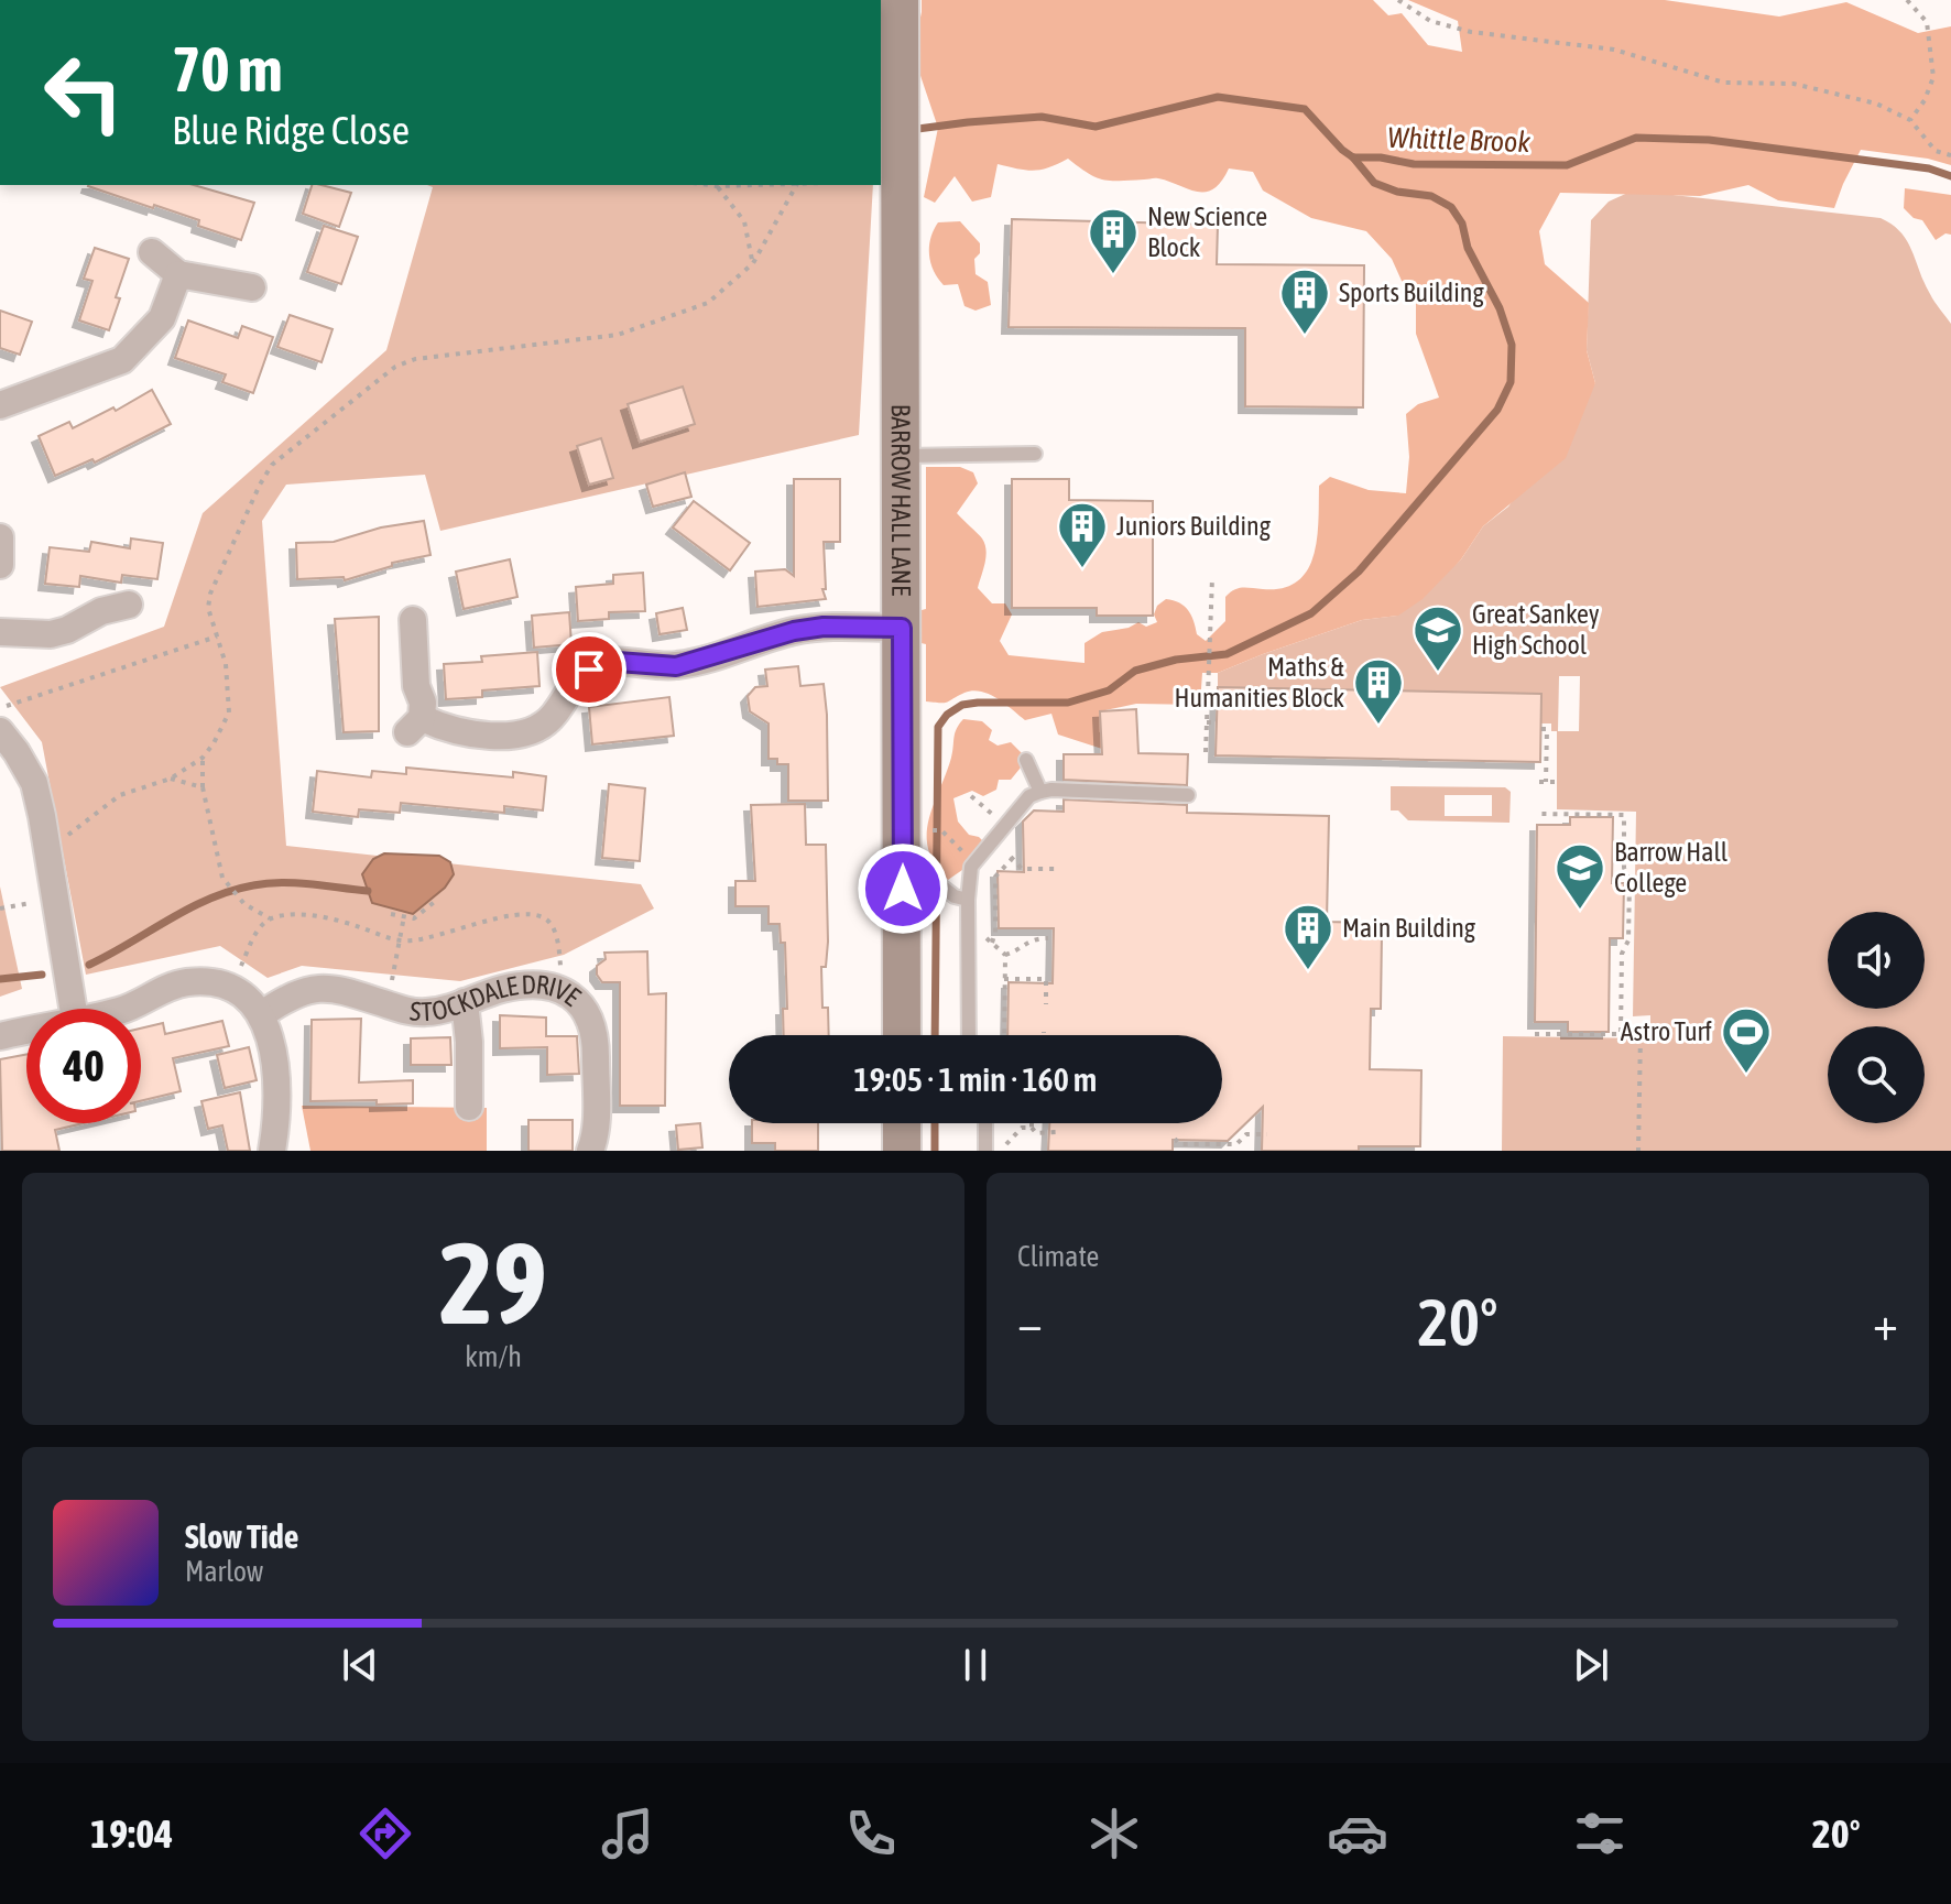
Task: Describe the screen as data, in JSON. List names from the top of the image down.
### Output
{
  "streets": {
    "street": ["BARROW HALL LANE", "STOCKDALE DRIVE"]
  },
  "water": ["Whittle Brook"],
  "places": {
    "building": [
      "New Science Block",
      "Sports Building",
      "Juniors Building",
      "Maths & Humanities Block",
      "Main Building"
    ],
    "school or university": ["Great Sankey High School", "Barrow Hall College"],
    "sports": ["Astro Turf"]
  },
  "page": {
    "turn": ["70 m", "Blue Ridge Close"],
    "limit": "40",
    "trip": "19:05 · 1 min · 160 m",
    "tile": [
      ["29", "km/h"],
      "Climate"
    ],
    "heat": ["−", "20°", "+"],
    "song": ["Slow Tide", "Marlow"],
    "tabs": ["19:04", "20°"]
  }
}
